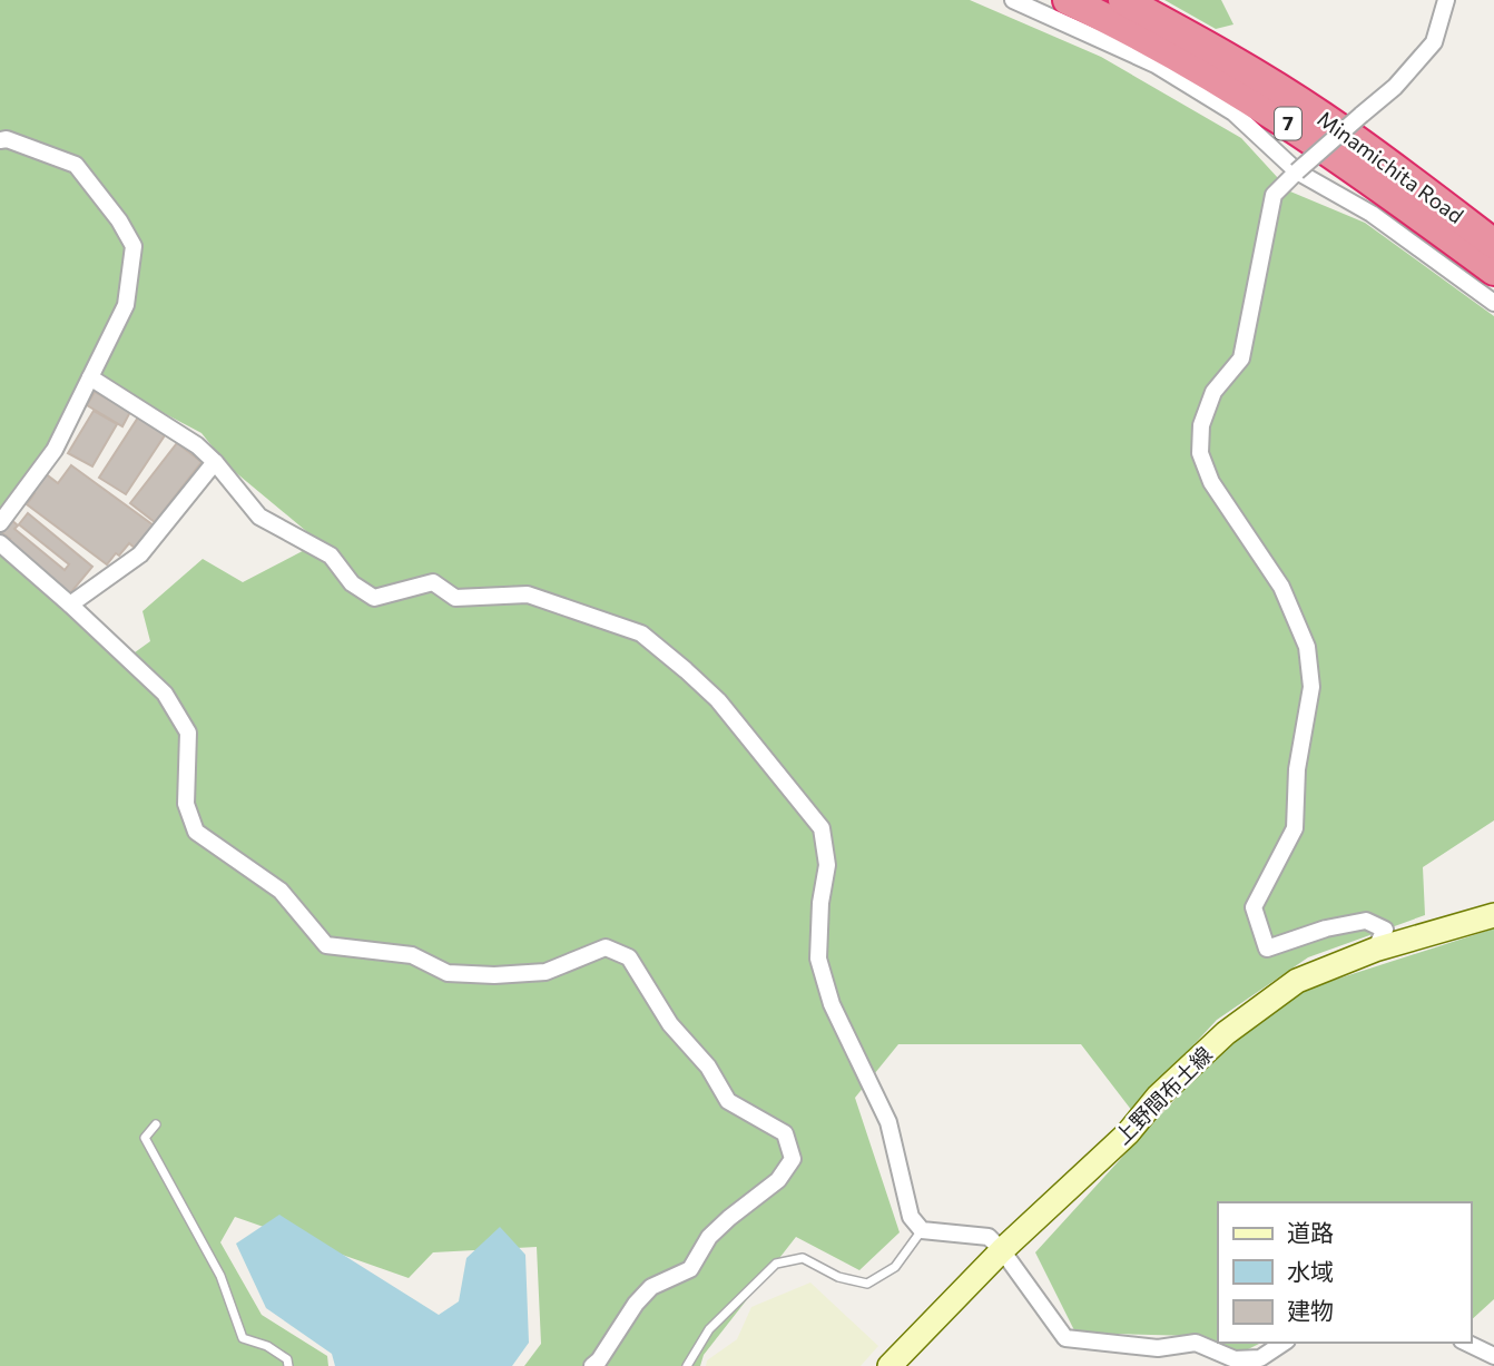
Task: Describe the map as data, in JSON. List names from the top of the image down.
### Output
{
  "streets": {
    "highway": ["7", "Minamichita Road"],
    "main road": ["上野間布土線"]
  },
  "legend": ["道路", "水域", "建物"]
}
